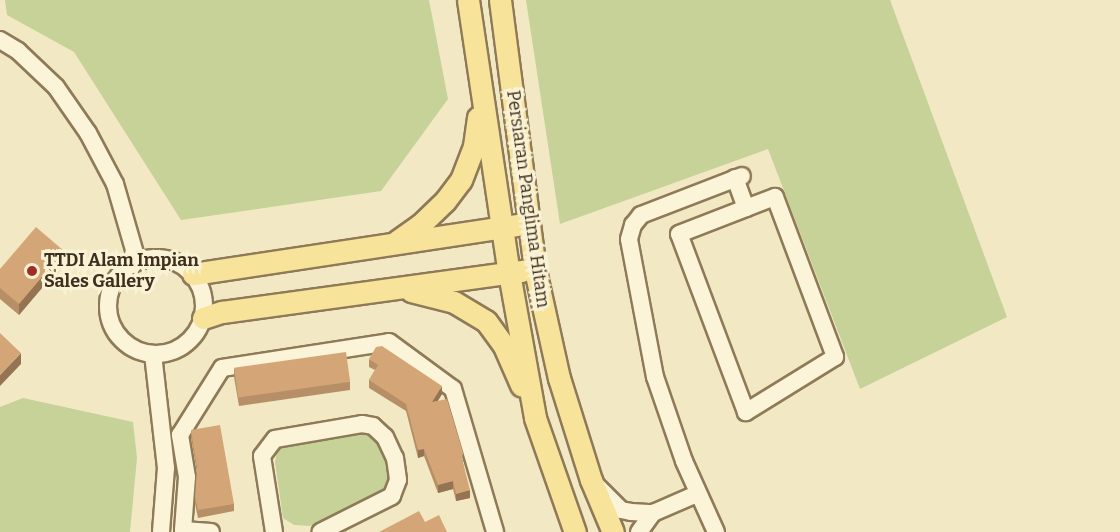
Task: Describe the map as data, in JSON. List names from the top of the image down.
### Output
{
  "streets": {
    "main road": ["Persiaran Panglima Hitam"]
  },
  "places": ["TTDI Alam Impian Sales Gallery"]
}
